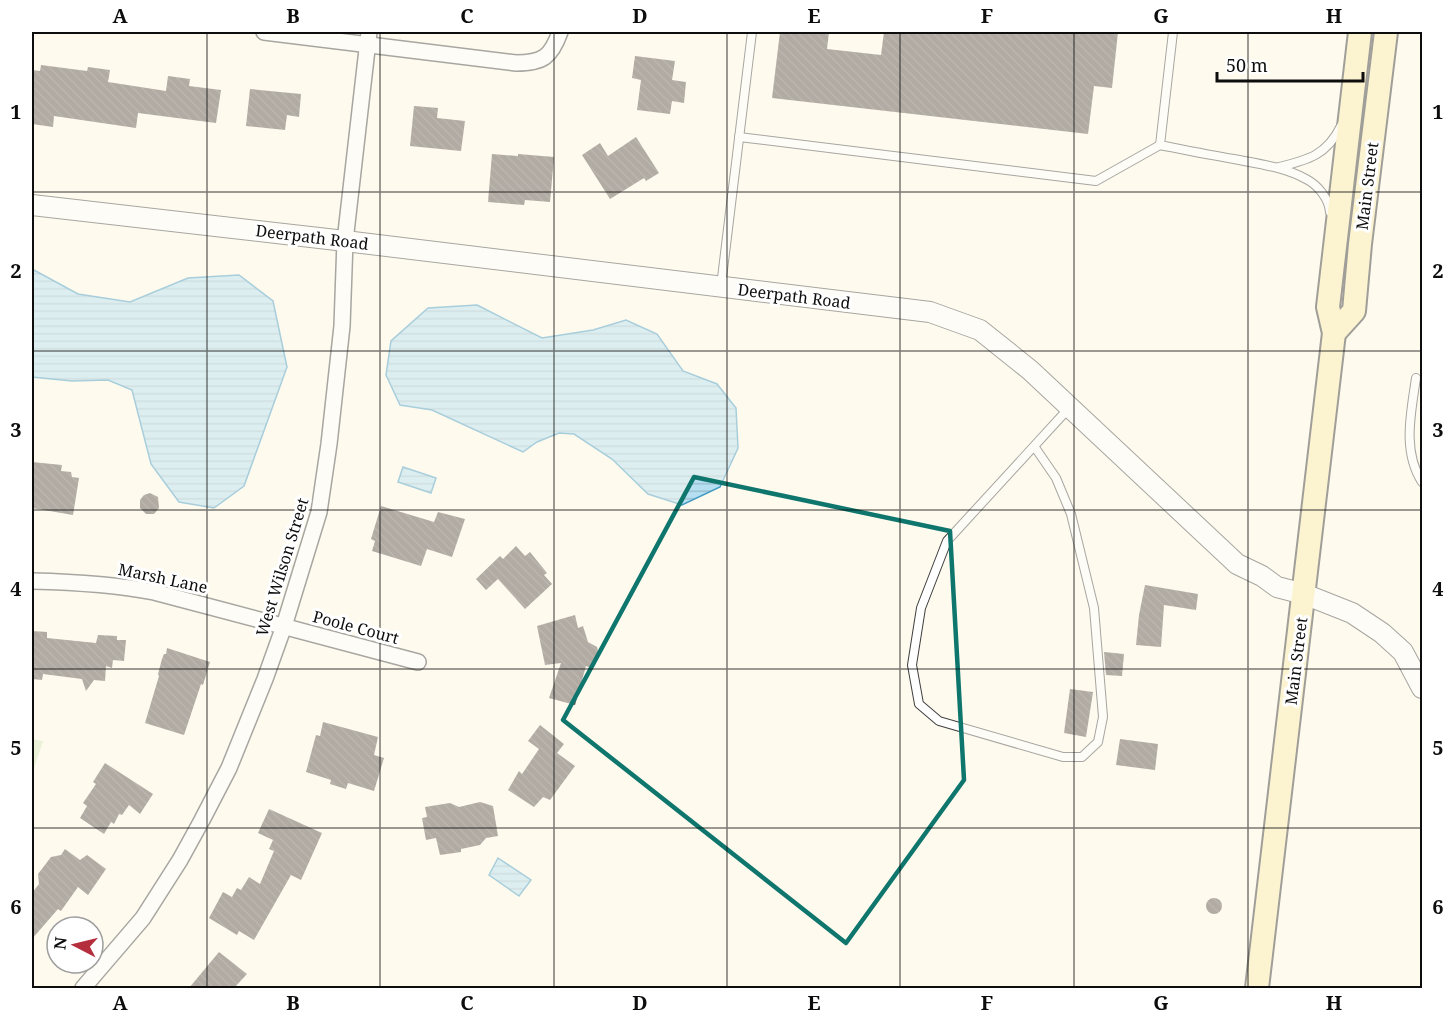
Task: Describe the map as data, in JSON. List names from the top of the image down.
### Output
{
  "streets": {
    "main road": ["Main Street"],
    "street": [
      "Deerpath Road",
      "West Wilson Street",
      "Marsh Lane",
      "Poole Court"
    ]
  },
  "crossings": [
    ["Main Street", "Deerpath Road"],
    ["Deerpath Road", "West Wilson Street"],
    ["West Wilson Street", "Marsh Lane"],
    ["West Wilson Street", "Poole Court"],
    ["Marsh Lane", "Poole Court"]
  ],
  "scale_bar": "50 m",
  "north": "left",
  "grid": {
    "columns": [
      "A",
      "B",
      "C",
      "D",
      "E",
      "F",
      "G",
      "H"
    ],
    "rows": [
      "1",
      "2",
      "3",
      "4",
      "5",
      "6"
    ]
  }
}
